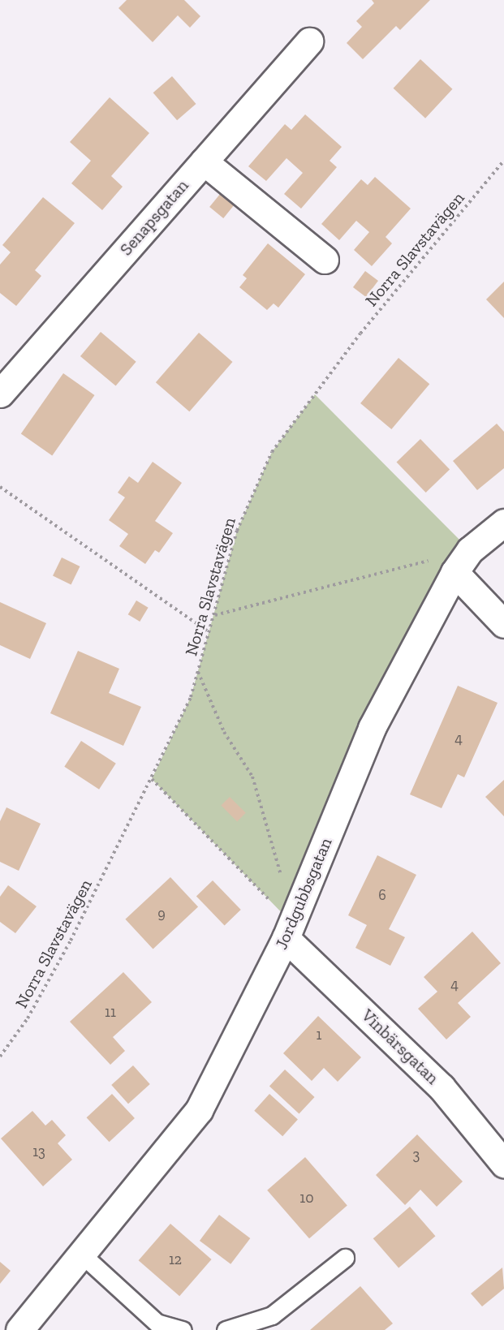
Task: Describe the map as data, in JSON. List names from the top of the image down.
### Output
{
  "streets": {
    "street": ["Senapsgatan", "Jordgubbsgatan", "Vinbärsgatan"],
    "path": ["Norra Slavstavägen"]
  },
  "crossings": [
    ["Jordgubbsgatan", "Vinbärsgatan"]
  ],
  "house_numbers": [
    "4",
    "6",
    "9",
    "4",
    "11",
    "1",
    "13",
    "3",
    "10",
    "12"
  ]
}
